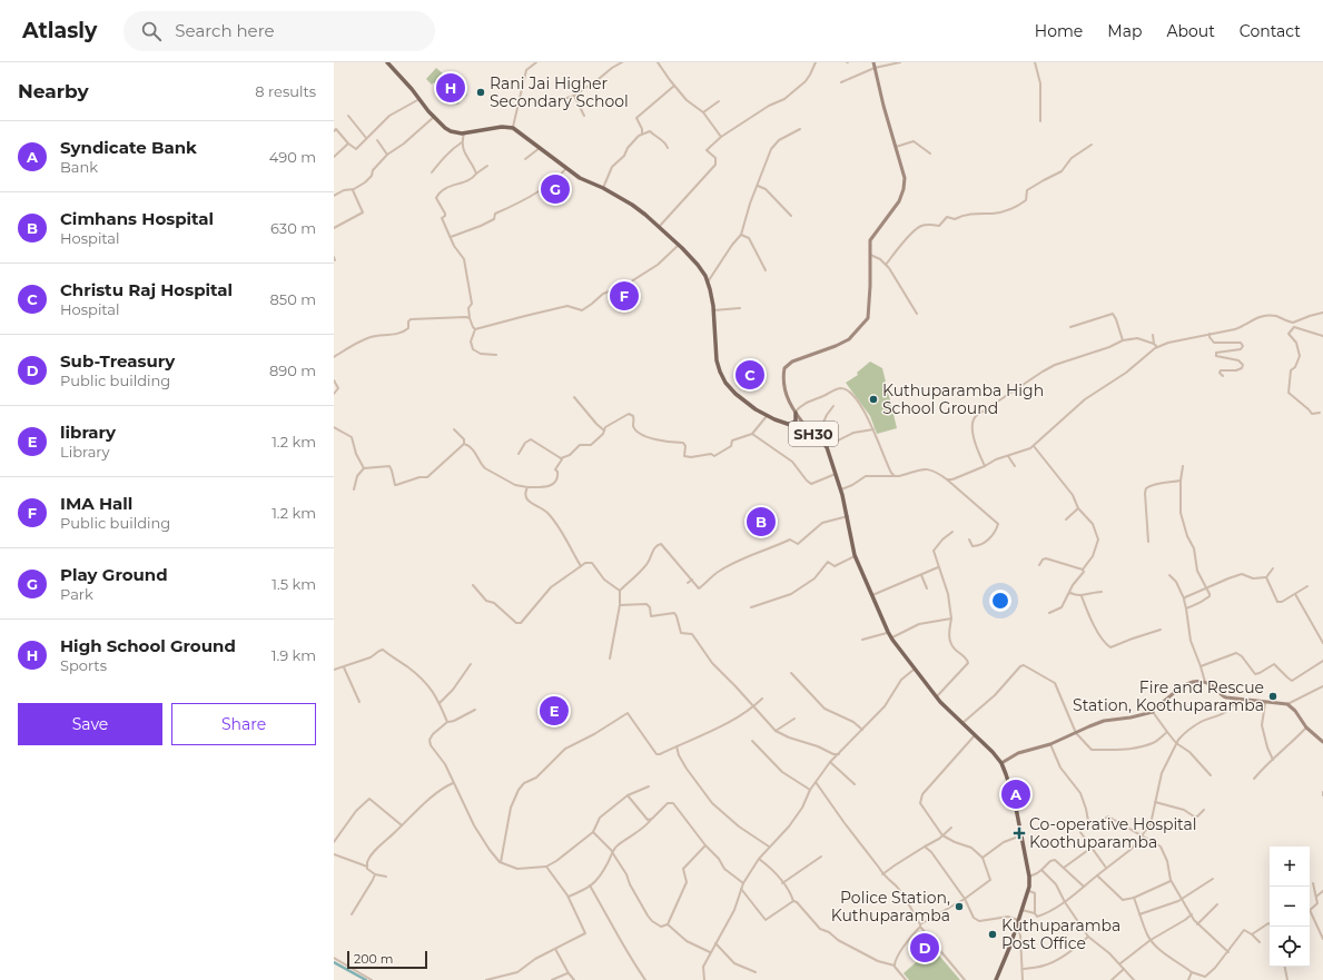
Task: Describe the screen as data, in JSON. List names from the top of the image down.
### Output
{
  "streets": {
    "main road": ["SH30"]
  },
  "places": {
    "other": [
      "Rani Jai Higher Secondary School",
      "Kuthuparamba High School Ground",
      "Fire and Rescue Station, Koothuparamba",
      "Police Station, Kuthuparamba",
      "Kuthuparamba Post Office"
    ],
    "health": ["Co-operative Hospital Koothuparamba"]
  },
  "scale_bar": "200 m",
  "page": {
    "header": "Atlasly",
    "search": "Search here",
    "nav": [
      "Home",
      "Map",
      "About",
      "Contact"
    ],
    "heading": ["Nearby", "8 results"],
    "pins": [
      "H",
      "G",
      "F",
      "C",
      "B",
      "E",
      "A",
      "D"
    ],
    "list": [
      {
        "mark": "A",
        "name": "Syndicate Bank",
        "note": "Bank",
        "value": "490 m"
      },
      {
        "mark": "B",
        "name": "Cimhans Hospital",
        "note": "Hospital",
        "value": "630 m"
      },
      {
        "mark": "C",
        "name": "Christu Raj Hospital",
        "note": "Hospital",
        "value": "850 m"
      },
      {
        "mark": "D",
        "name": "Sub-Treasury",
        "note": "Public building",
        "value": "890 m"
      },
      {
        "mark": "E",
        "name": "library",
        "note": "Library",
        "value": "1.2 km"
      },
      {
        "mark": "F",
        "name": "IMA Hall",
        "note": "Public building",
        "value": "1.2 km"
      },
      {
        "mark": "G",
        "name": "Play Ground",
        "note": "Park",
        "value": "1.5 km"
      },
      {
        "mark": "H",
        "name": "High School Ground",
        "note": "Sports",
        "value": "1.9 km"
      }
    ],
    "buttons": ["Save", "Share"],
    "map_buttons": ["+", "−"],
    "scale": "200 m"
  }
}
